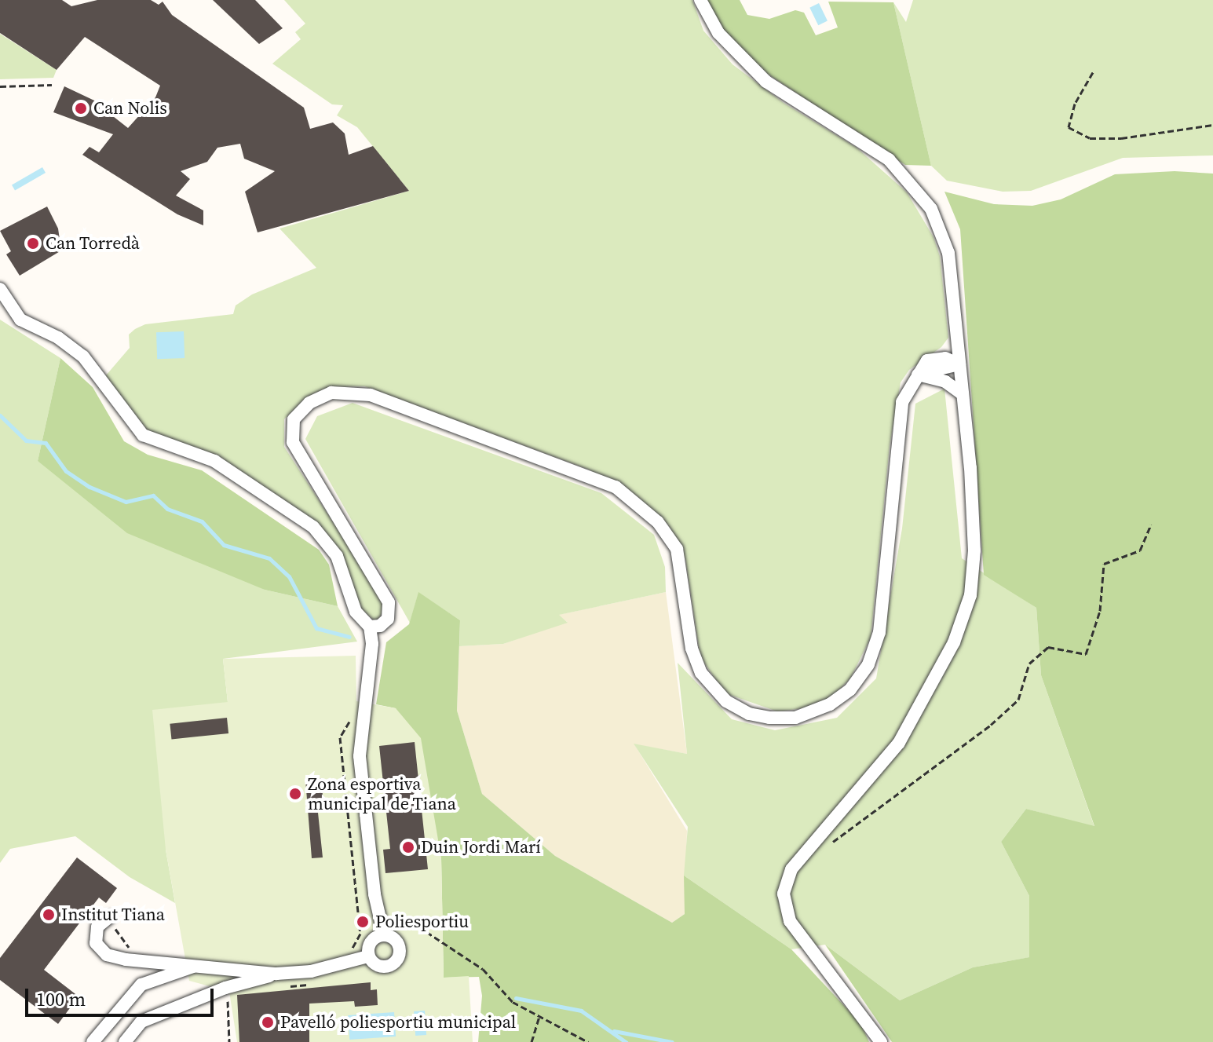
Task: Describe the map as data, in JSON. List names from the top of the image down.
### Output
{
  "places": [
    "Can Nolis",
    "Can Torredà",
    "Zona esportiva municipal de Tiana",
    "Duin Jordi Marí",
    "Institut Tiana",
    "Poliesportiu",
    "Pavelló poliesportiu municipal"
  ],
  "scale_bar": "100 m"
}
